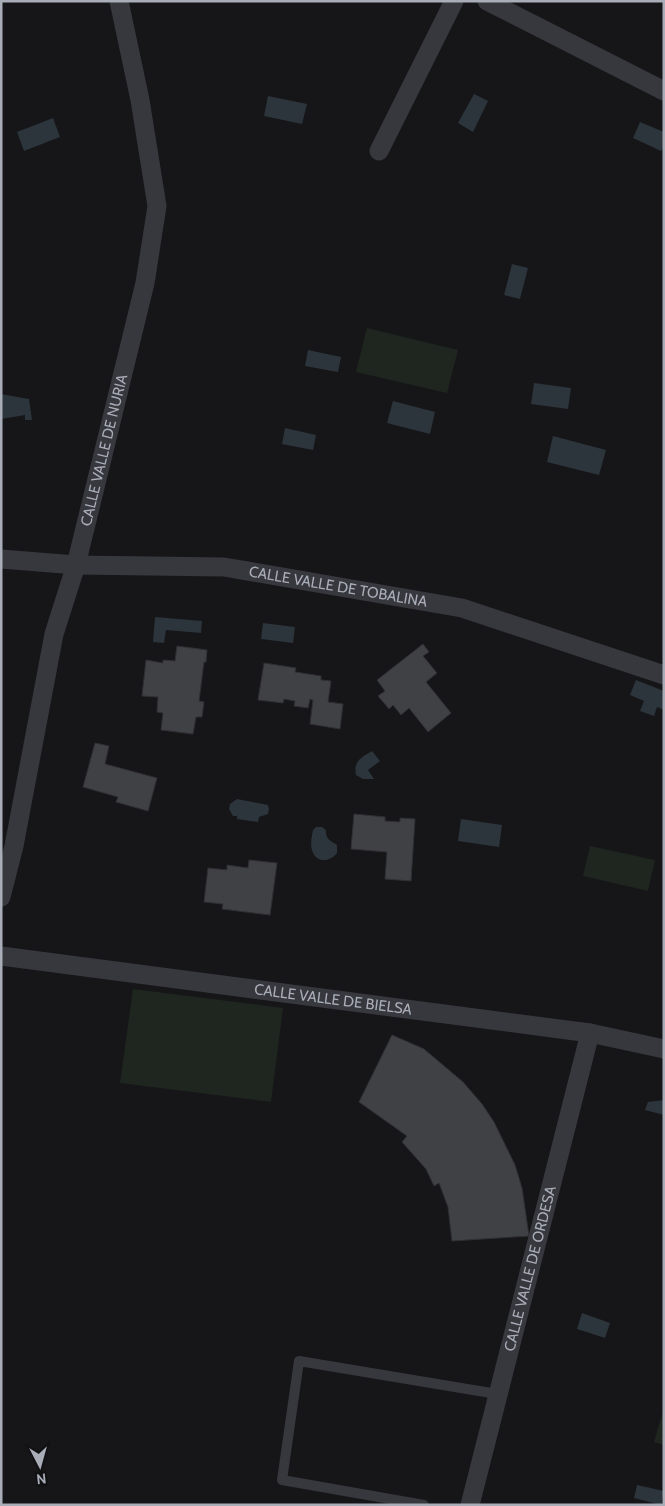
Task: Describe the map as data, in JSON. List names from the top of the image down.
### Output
{
  "streets": {
    "street": [
      "CALLE VALLE DE NURIA",
      "CALLE VALLE DE TOBALINA",
      "CALLE VALLE DE BIELSA",
      "CALLE VALLE DE ORDESA"
    ]
  },
  "crossings": [
    ["CALLE VALLE DE NURIA", "CALLE VALLE DE TOBALINA"],
    ["CALLE VALLE DE BIELSA", "CALLE VALLE DE ORDESA"]
  ],
  "north": "bottom"
}
